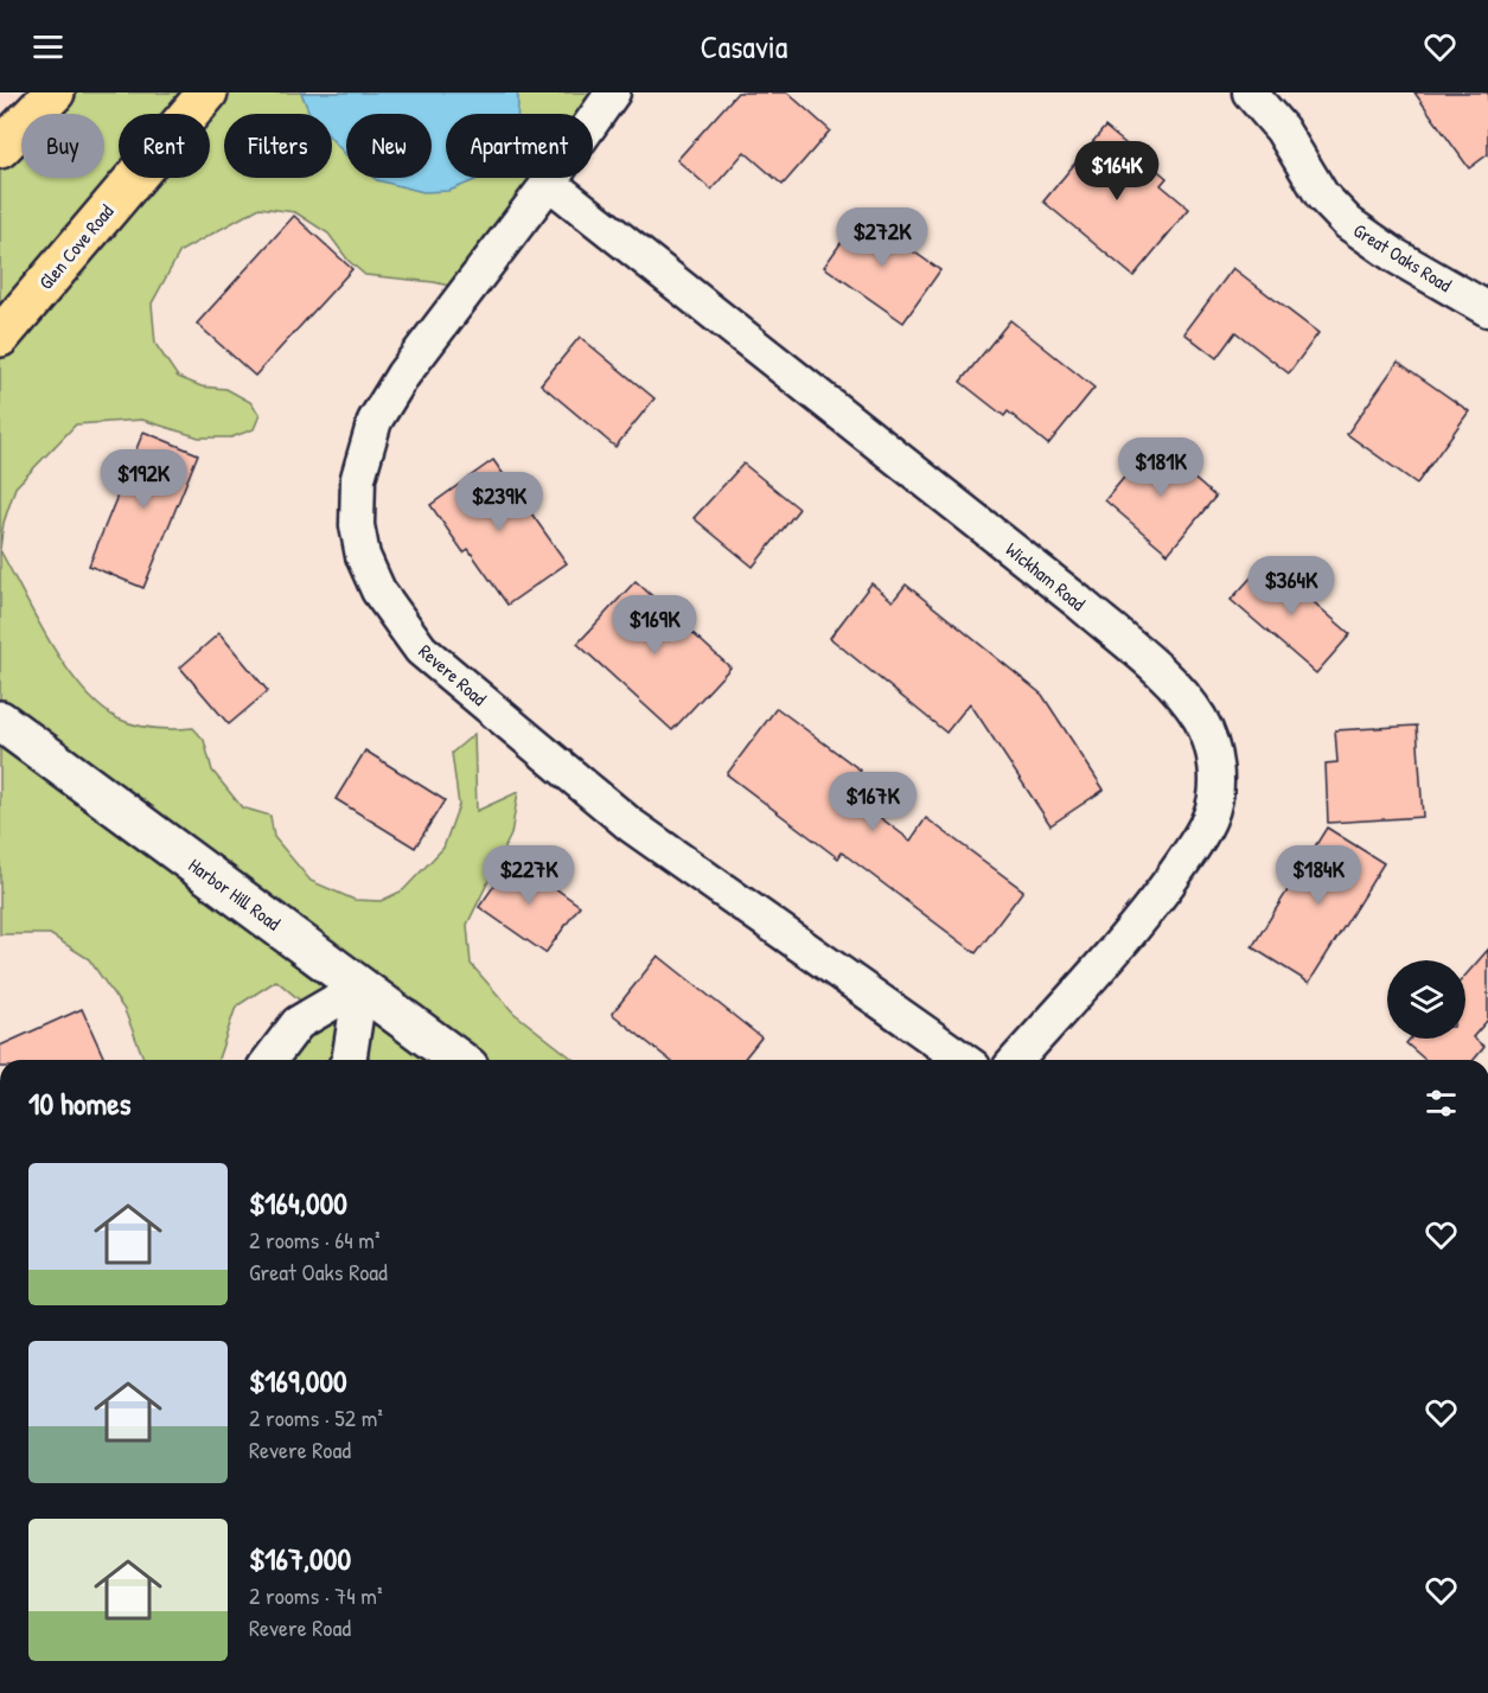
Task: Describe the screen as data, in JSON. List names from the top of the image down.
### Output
{
  "streets": {
    "main road": ["Glen Cove Road"],
    "street": [
      "Great Oaks Road",
      "Wickham Road",
      "Revere Road",
      "Harbor Hill Road"
    ]
  },
  "crossings": [
    ["Wickham Road", "Revere Road"]
  ],
  "page": {
    "header": "Casavia",
    "chip": [
      "Buy",
      "Rent",
      "Filters",
      "New",
      "Apartment"
    ],
    "price": [
      "$164K",
      "$272K",
      "$181K",
      "$192K",
      "$239K",
      "$364K",
      "$169K",
      "$167K",
      "$227K",
      "$184K"
    ],
    "heading": "10 homes",
    "list": [
      {
        "name": "$164,000",
        "note": "2 rooms · 64 m² · Great Oaks Road"
      },
      {
        "name": "$169,000",
        "note": "2 rooms · 52 m² · Revere Road"
      },
      {
        "name": "$167,000",
        "note": "2 rooms · 74 m² · Revere Road"
      }
    ]
  }
}
